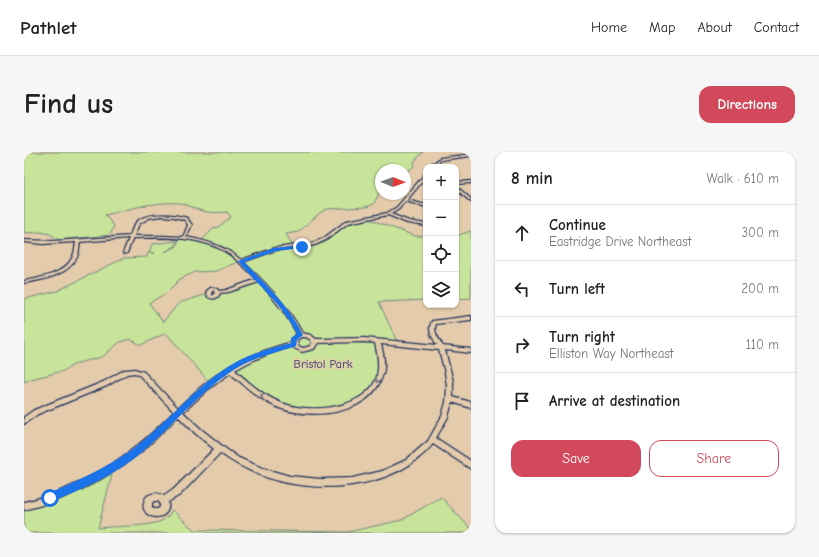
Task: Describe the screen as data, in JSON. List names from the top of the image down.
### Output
{
  "parks": ["Bristol Park"],
  "north": "right",
  "page": {
    "header": "Pathlet",
    "nav": [
      "Home",
      "Map",
      "About",
      "Contact"
    ],
    "buttons": [
      "Directions",
      ["Save", "Share"]
    ],
    "title": "Find us",
    "heading": ["8 min", "Walk · 610 m"],
    "map_buttons": ["+", "−"],
    "list": [
      ["Continue", "Eastridge Drive Northeast", "300 m"],
      ["Turn left", "200 m"],
      ["Turn right", "Elliston Way Northeast", "110 m"],
      "Arrive at destination"
    ]
  }
}
